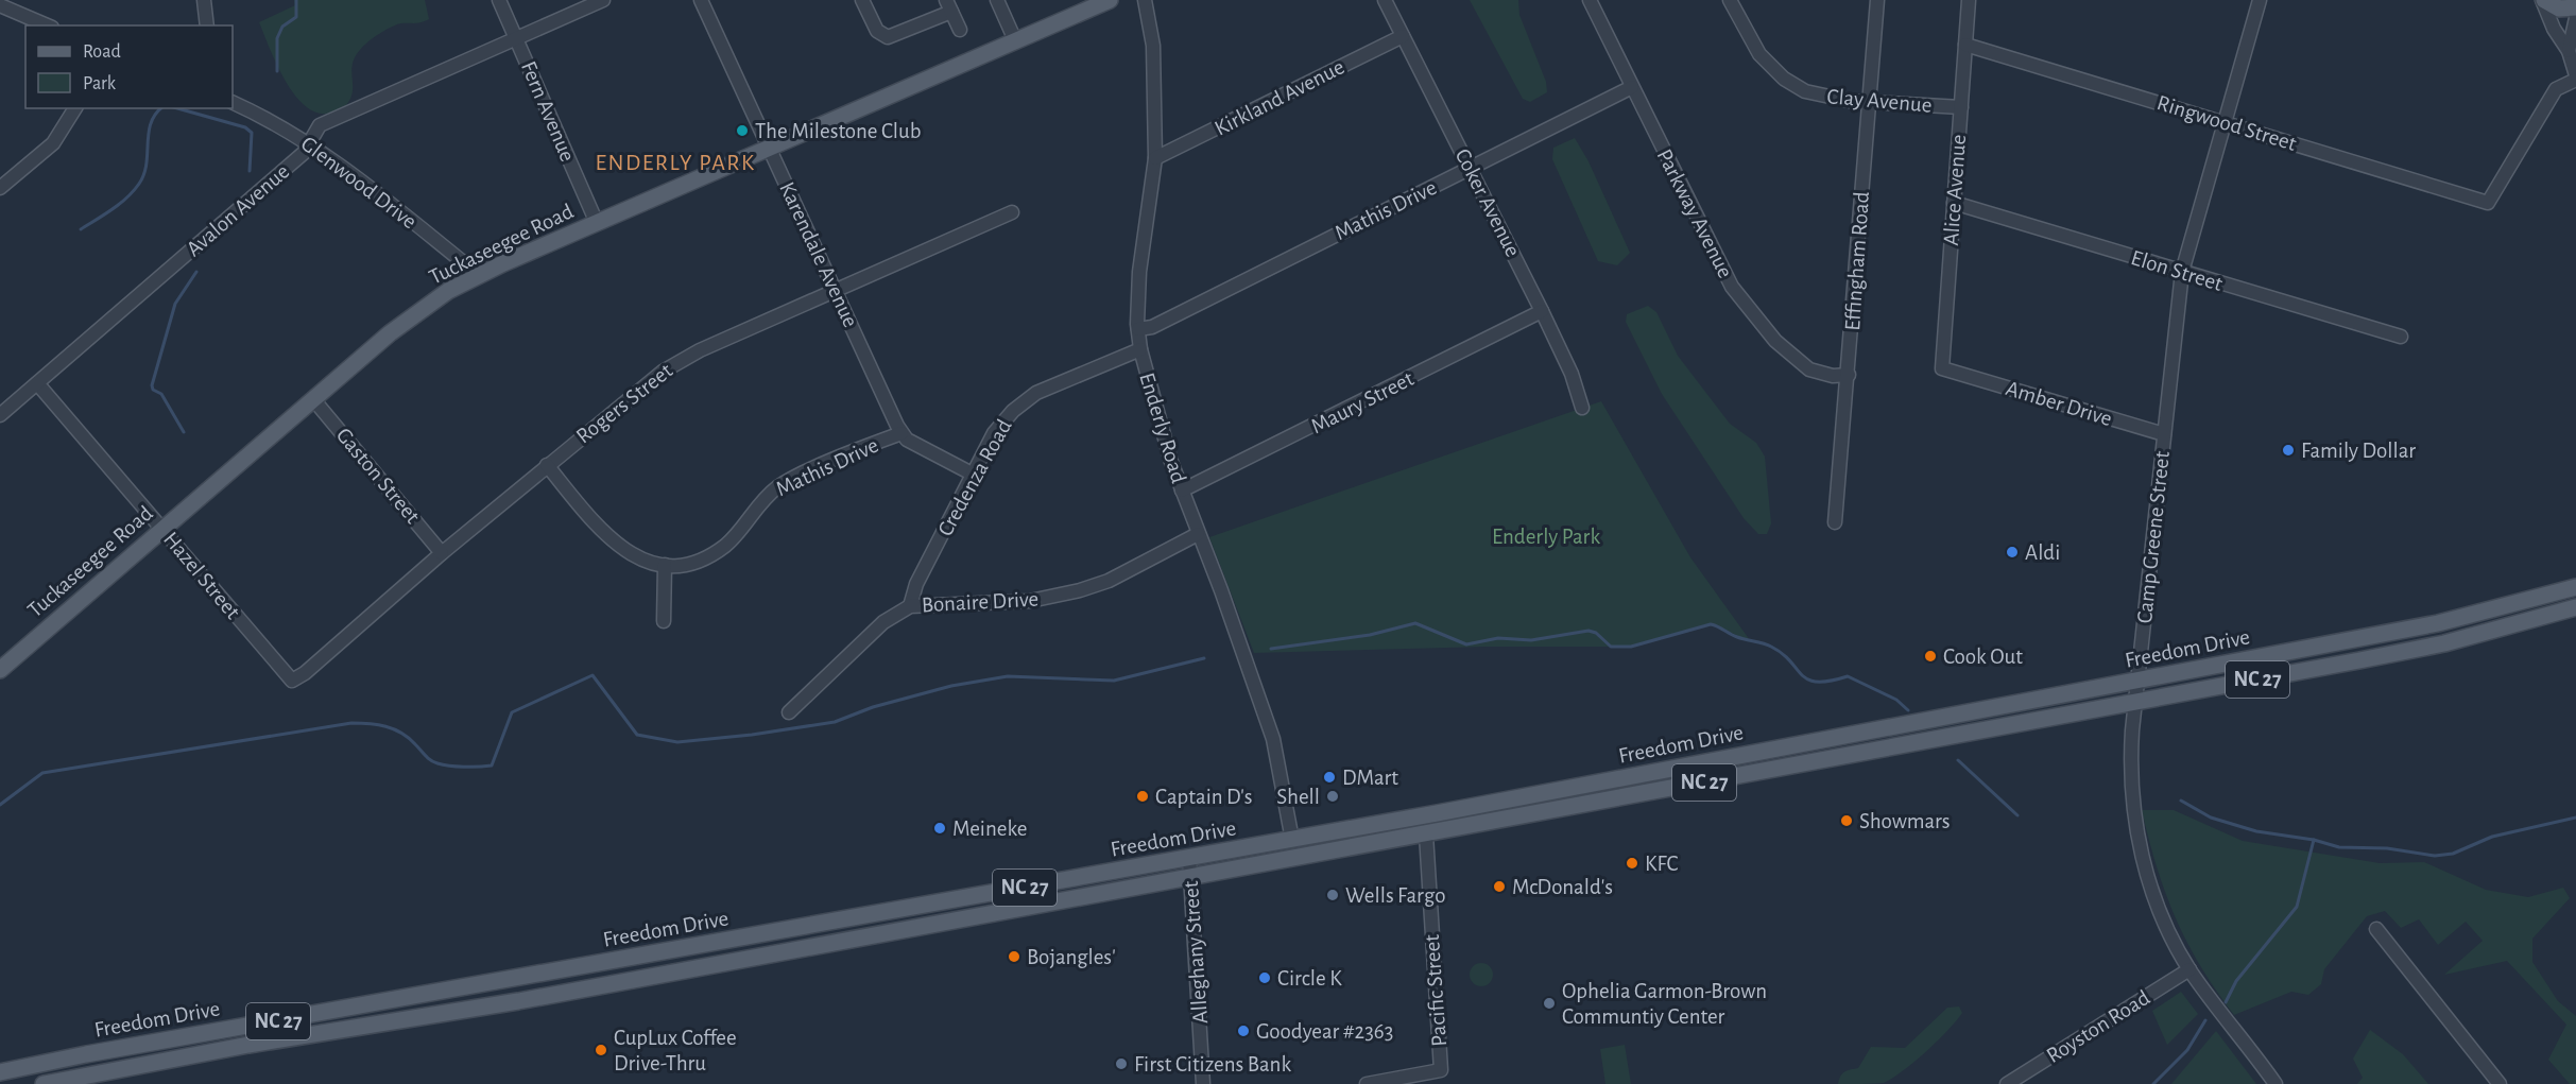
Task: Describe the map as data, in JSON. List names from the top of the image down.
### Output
{
  "streets": {
    "main road": ["Tuckaseegee Road", "Freedom Drive", "NC 27"],
    "street": [
      "Kirkland Avenue",
      "Clay Avenue",
      "Fern Avenue",
      "Ringwood Street",
      "Glenwood Drive",
      "Alice Avenue",
      "Coker Avenue",
      "Avalon Avenue",
      "Mathis Drive",
      "Parkway Avenue",
      "Karendale Avenue",
      "Effingham Road",
      "Elon Street",
      "Maury Street",
      "Rogers Street",
      "Amber Drive",
      "Enderly Road",
      "Gaston Street",
      "Credenza Road",
      "Camp Greene Street",
      "Hazel Street",
      "Bonaire Drive",
      "Alleghany Street",
      "Pacific Street",
      "Royston Road"
    ]
  },
  "crossings": [
    ["Kirkland Avenue", "Coker Avenue"],
    ["Kirkland Avenue", "Enderly Road"],
    ["Clay Avenue", "Alice Avenue"],
    ["Clay Avenue", "Effingham Road"],
    ["Fern Avenue", "Avalon Avenue"],
    ["Fern Avenue", "Tuckaseegee Road"],
    ["Ringwood Street", "Alice Avenue"],
    ["Ringwood Street", "Camp Greene Street"],
    ["Glenwood Drive", "Avalon Avenue"],
    ["Glenwood Drive", "Tuckaseegee Road"],
    ["Alice Avenue", "Elon Street"],
    ["Alice Avenue", "Amber Drive"],
    ["Coker Avenue", "Mathis Drive"],
    ["Coker Avenue", "Maury Street"],
    ["Avalon Avenue", "Hazel Street"],
    ["Mathis Drive", "Parkway Avenue"],
    ["Mathis Drive", "Karendale Avenue"],
    ["Mathis Drive", "Rogers Street"],
    ["Mathis Drive", "Enderly Road"],
    ["Parkway Avenue", "Effingham Road"],
    ["Tuckaseegee Road", "Karendale Avenue"],
    ["Tuckaseegee Road", "Gaston Street"],
    ["Tuckaseegee Road", "Hazel Street"],
    ["Karendale Avenue", "Rogers Street"],
    ["Elon Street", "Camp Greene Street"],
    ["Maury Street", "Enderly Road"],
    ["Rogers Street", "Gaston Street"],
    ["Rogers Street", "Hazel Street"],
    ["Amber Drive", "Camp Greene Street"],
    ["Enderly Road", "Credenza Road"],
    ["Enderly Road", "Bonaire Drive"],
    ["Enderly Road", "Freedom Drive"],
    ["Credenza Road", "Bonaire Drive"],
    ["Camp Greene Street", "Freedom Drive"],
    ["Camp Greene Street", "Royston Road"],
    ["Freedom Drive", "Alleghany Street"],
    ["Freedom Drive", "Pacific Street"]
  ],
  "districts": ["ENDERLY PARK"],
  "parks": ["Enderly Park"],
  "places": [
    "The Milestone Club",
    "Family Dollar",
    "Aldi",
    "Cook Out",
    "DMart",
    "Captain D's",
    "Shell",
    "Showmars",
    "Meineke",
    "KFC",
    "McDonald's",
    "Wells Fargo",
    "Bojangles'",
    "Circle K",
    "Ophelia Garmon-Brown Communtiy Center",
    "Goodyear #2363",
    "CupLux Coffee Drive-Thru",
    "First Citizens Bank"
  ],
  "legend": ["Road", "Park"]
}
